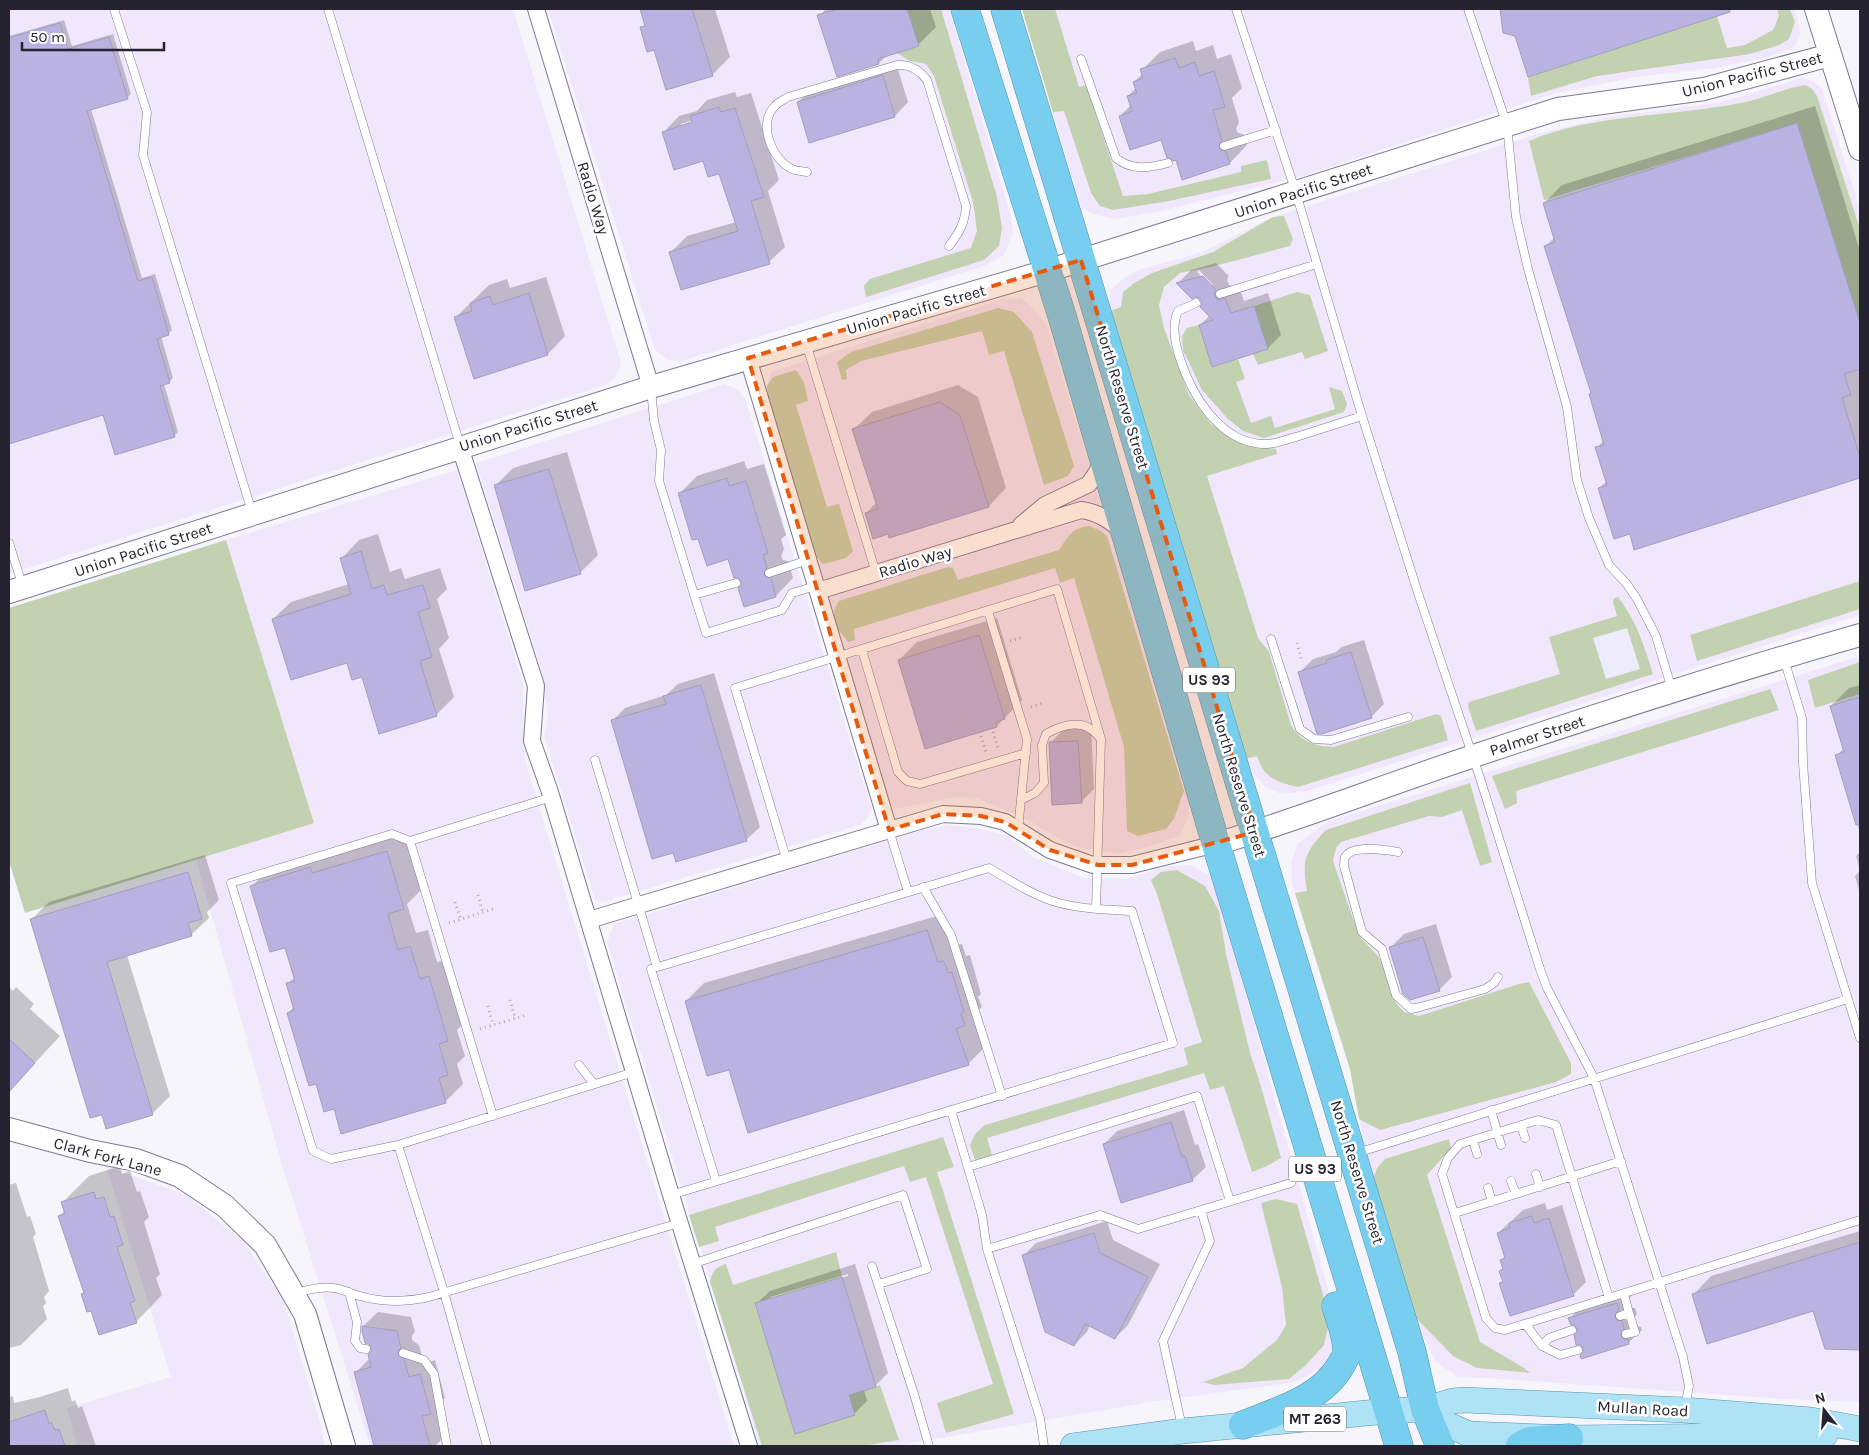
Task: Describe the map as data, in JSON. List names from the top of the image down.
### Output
{
  "streets": {
    "highway": ["North Reserve Street", "US 93"],
    "main road": ["Mullan Road", "MT 263"],
    "street": [
      "Union Pacific Street",
      "Radio Way",
      "Palmer Street",
      "Clark Fork Lane"
    ]
  },
  "crossings": [
    ["Union Pacific Street", "Radio Way"],
    ["Union Pacific Street", "North Reserve Street"],
    ["Union Pacific Street", "US 93"],
    ["Radio Way", "US 93"],
    ["North Reserve Street", "Palmer Street"],
    ["North Reserve Street", "Mullan Road"],
    ["US 93", "Palmer Street"],
    ["US 93", "Mullan Road"]
  ],
  "scale_bar": "50 m",
  "north": "top"
}
